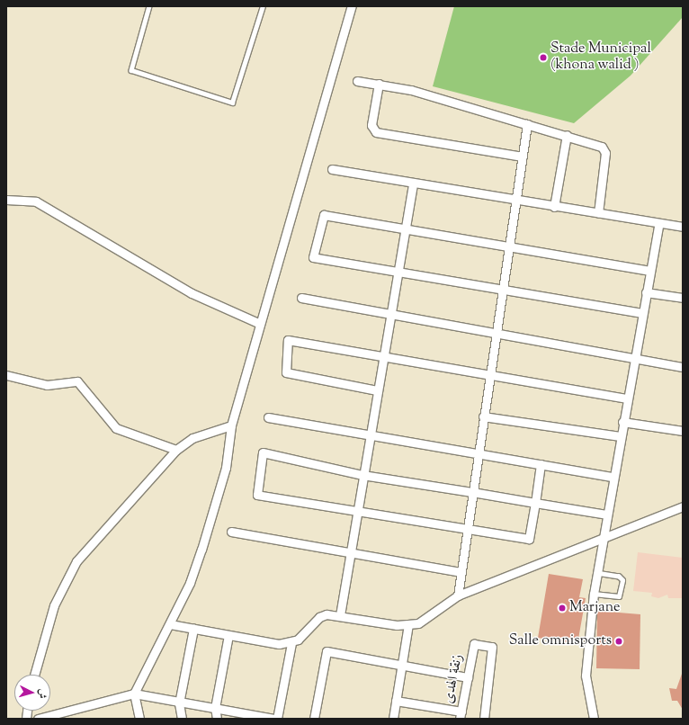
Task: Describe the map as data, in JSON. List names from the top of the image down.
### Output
{
  "streets": {
    "street": ["زنقة الهدى"]
  },
  "places": ["Stade Municipal (khona walid )", "Marjane", "Salle omnisports"],
  "north": "right"
}
